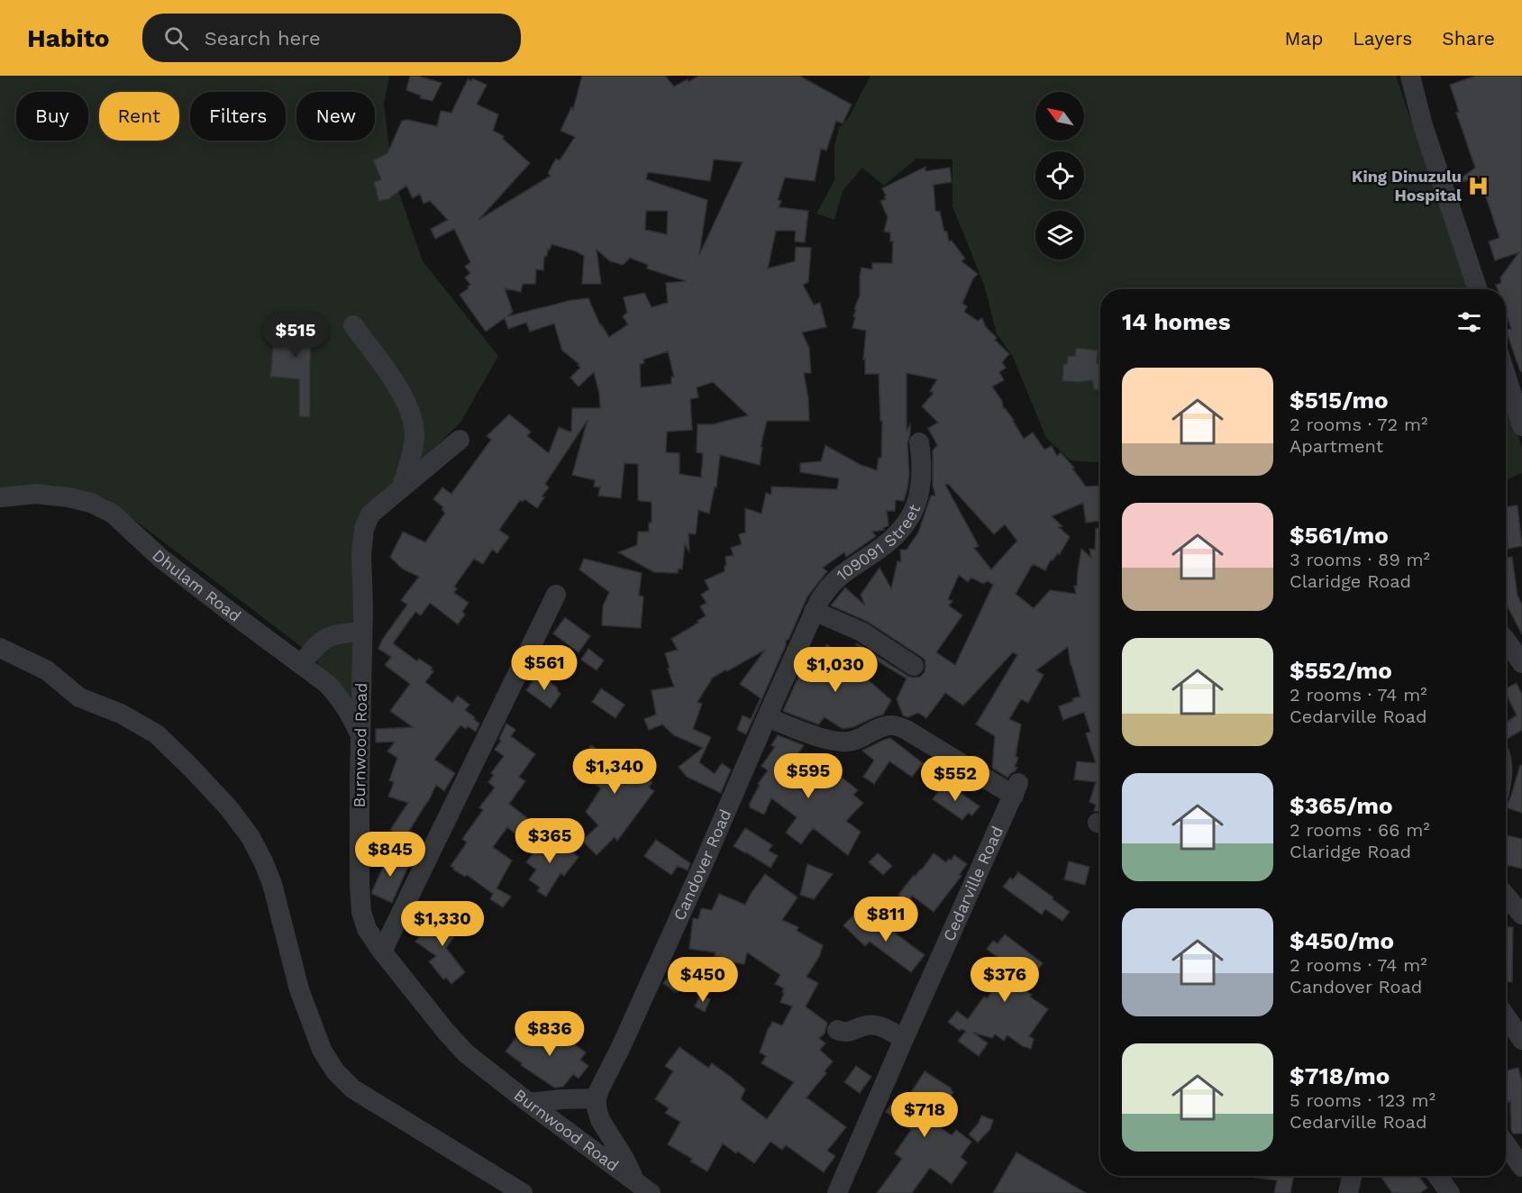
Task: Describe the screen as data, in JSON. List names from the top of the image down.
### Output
{
  "streets": {
    "street": [
      "109091 Street",
      "Dhulam Road",
      "Burnwood Road",
      "Candover Road",
      "Cedarville Road"
    ]
  },
  "crossings": [
    ["109091 Street", "Candover Road"],
    ["Dhulam Road", "Burnwood Road"],
    ["Candover Road", "Cedarville Road"]
  ],
  "places": {
    "hospital": ["King Dinuzulu Hospital"]
  },
  "north": "top left",
  "page": {
    "header": "Habito",
    "search": "Search here",
    "nav": ["Map", "Layers", "Share"],
    "chip": [
      "Buy",
      "Rent",
      "Filters",
      "New"
    ],
    "heading": "14 homes",
    "price": [
      "$515",
      "$561",
      "$1,030",
      "$1,340",
      "$595",
      "$552",
      "$365",
      "$845",
      "$811",
      "$1,330",
      "$450",
      "$376",
      "$836",
      "$718"
    ],
    "list": [
      {
        "name": "$515/mo",
        "note": "2 rooms · 72 m² · Apartment"
      },
      {
        "name": "$561/mo",
        "note": "3 rooms · 89 m² · Claridge Road"
      },
      {
        "name": "$552/mo",
        "note": "2 rooms · 74 m² · Cedarville Road"
      },
      {
        "name": "$365/mo",
        "note": "2 rooms · 66 m² · Claridge Road"
      },
      {
        "name": "$450/mo",
        "note": "2 rooms · 74 m² · Candover Road"
      },
      {
        "name": "$718/mo",
        "note": "5 rooms · 123 m² · Cedarville Road"
      }
    ]
  }
}
